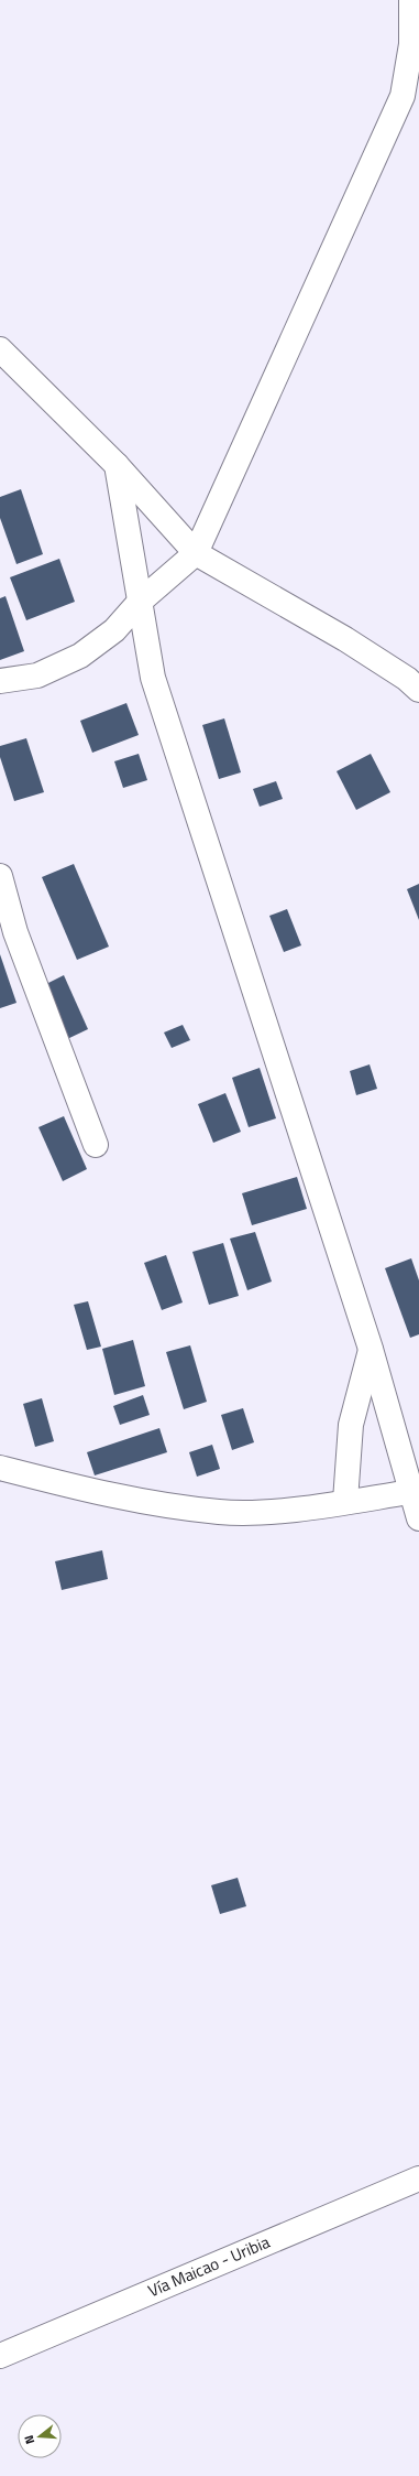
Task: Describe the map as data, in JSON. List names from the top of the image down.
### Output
{
  "streets": {
    "street": ["Vía Maicao - Uribia"]
  },
  "north": "left"
}
